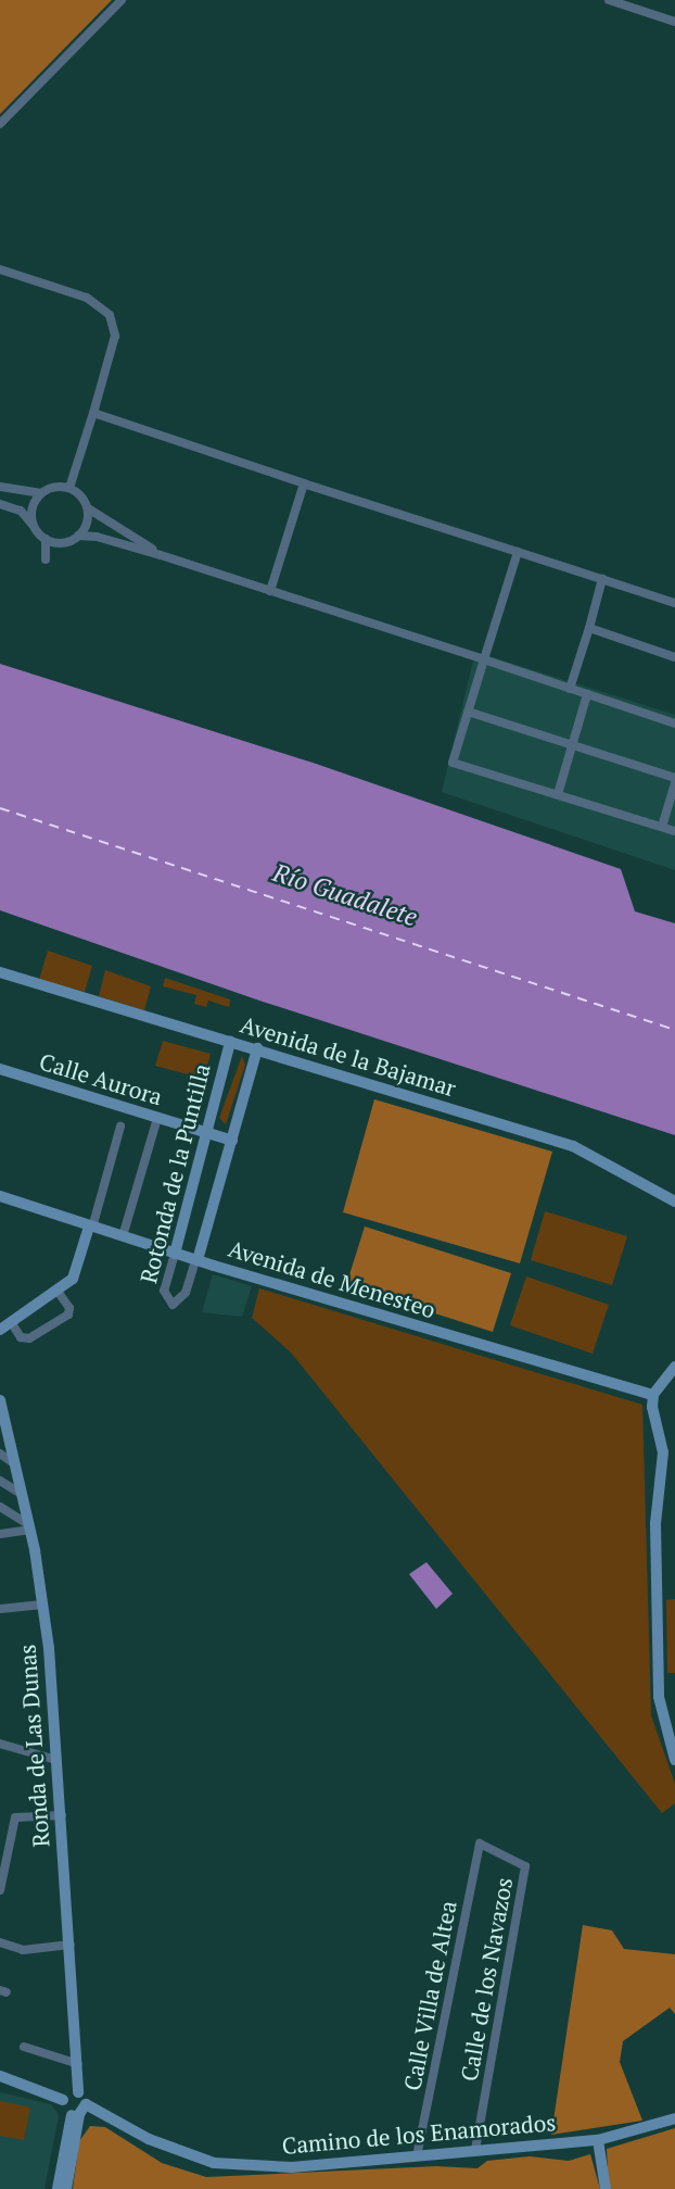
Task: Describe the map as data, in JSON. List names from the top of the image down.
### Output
{
  "streets": {
    "street": [
      "Avenida de la Bajamar",
      "Calle Aurora",
      "Rotonda de la Puntilla",
      "Avenida de Menesteo",
      "Ronda de Las Dunas",
      "Calle de los Navazos",
      "Calle Villa de Altea",
      "Camino de los Enamorados"
    ]
  },
  "crossings": [
    ["Avenida de la Bajamar", "Rotonda de la Puntilla"],
    ["Calle Aurora", "Rotonda de la Puntilla"],
    ["Rotonda de la Puntilla", "Avenida de Menesteo"],
    ["Calle de los Navazos", "Calle Villa de Altea"],
    ["Calle de los Navazos", "Camino de los Enamorados"],
    ["Calle Villa de Altea", "Camino de los Enamorados"]
  ],
  "water": ["Río Guadalete"]
}
